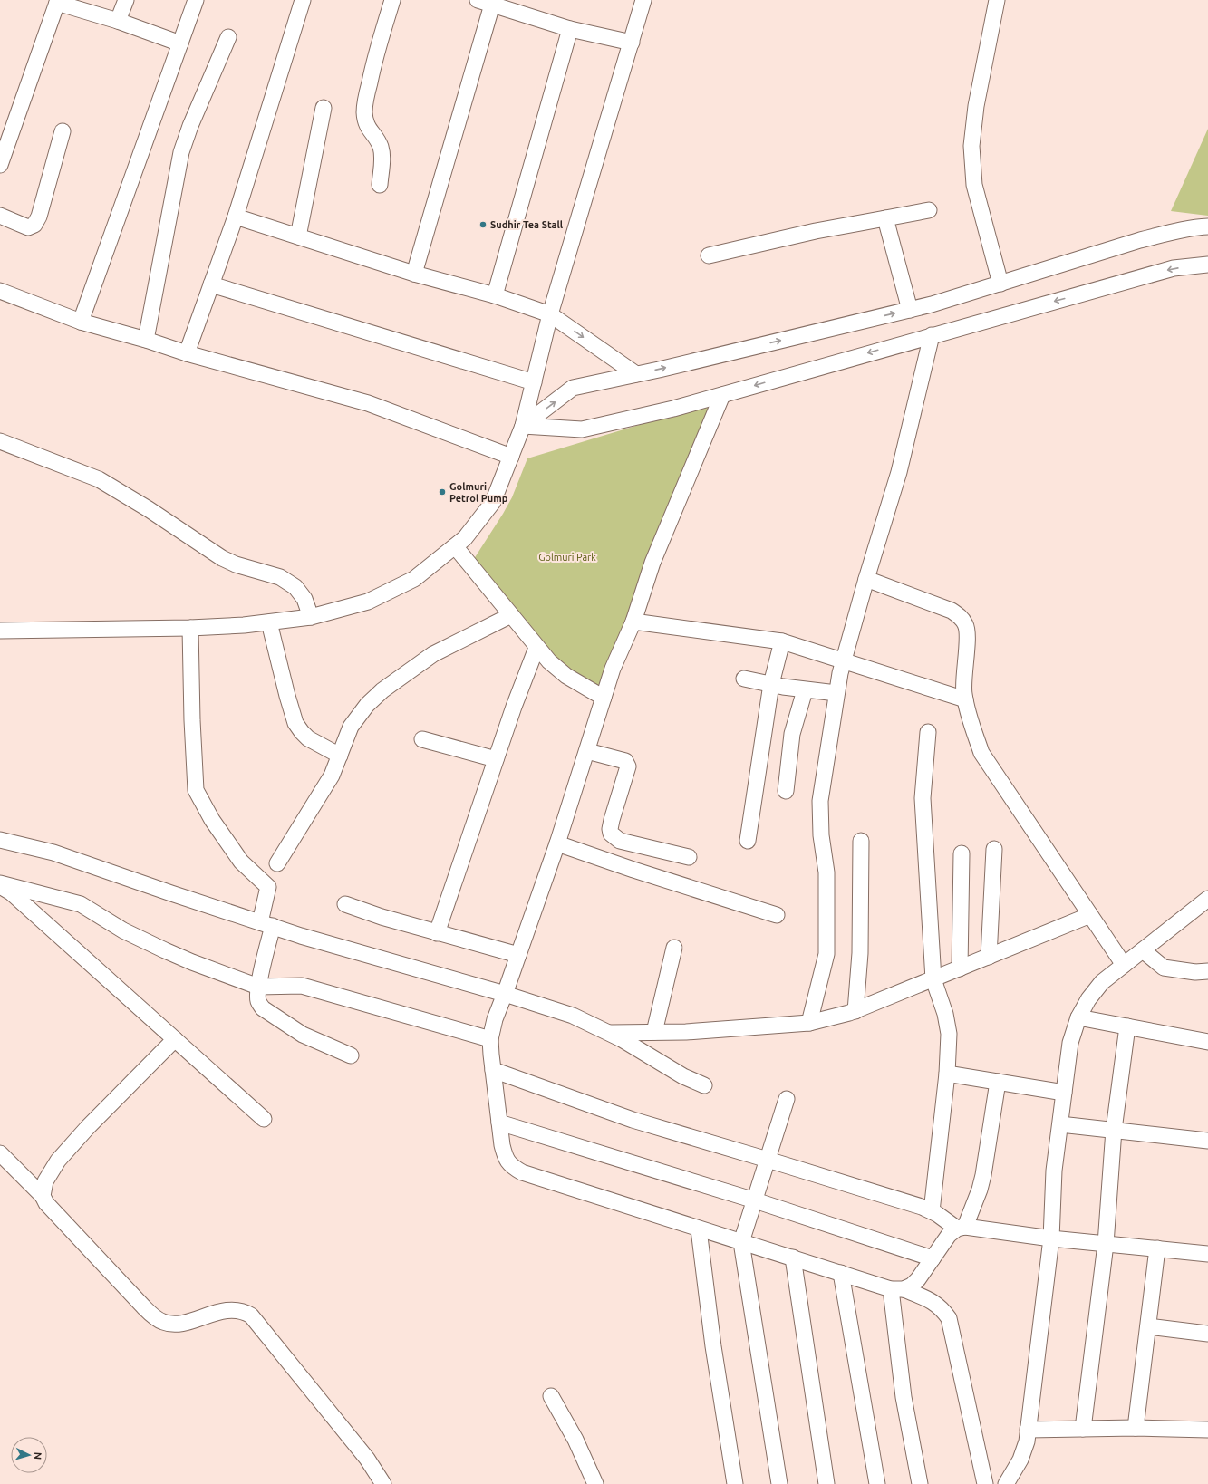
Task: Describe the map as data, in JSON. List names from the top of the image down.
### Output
{
  "parks": ["Golmuri Park"],
  "places": ["Sudhir Tea Stall", "Golmuri Petrol Pump"],
  "north": "right"
}
